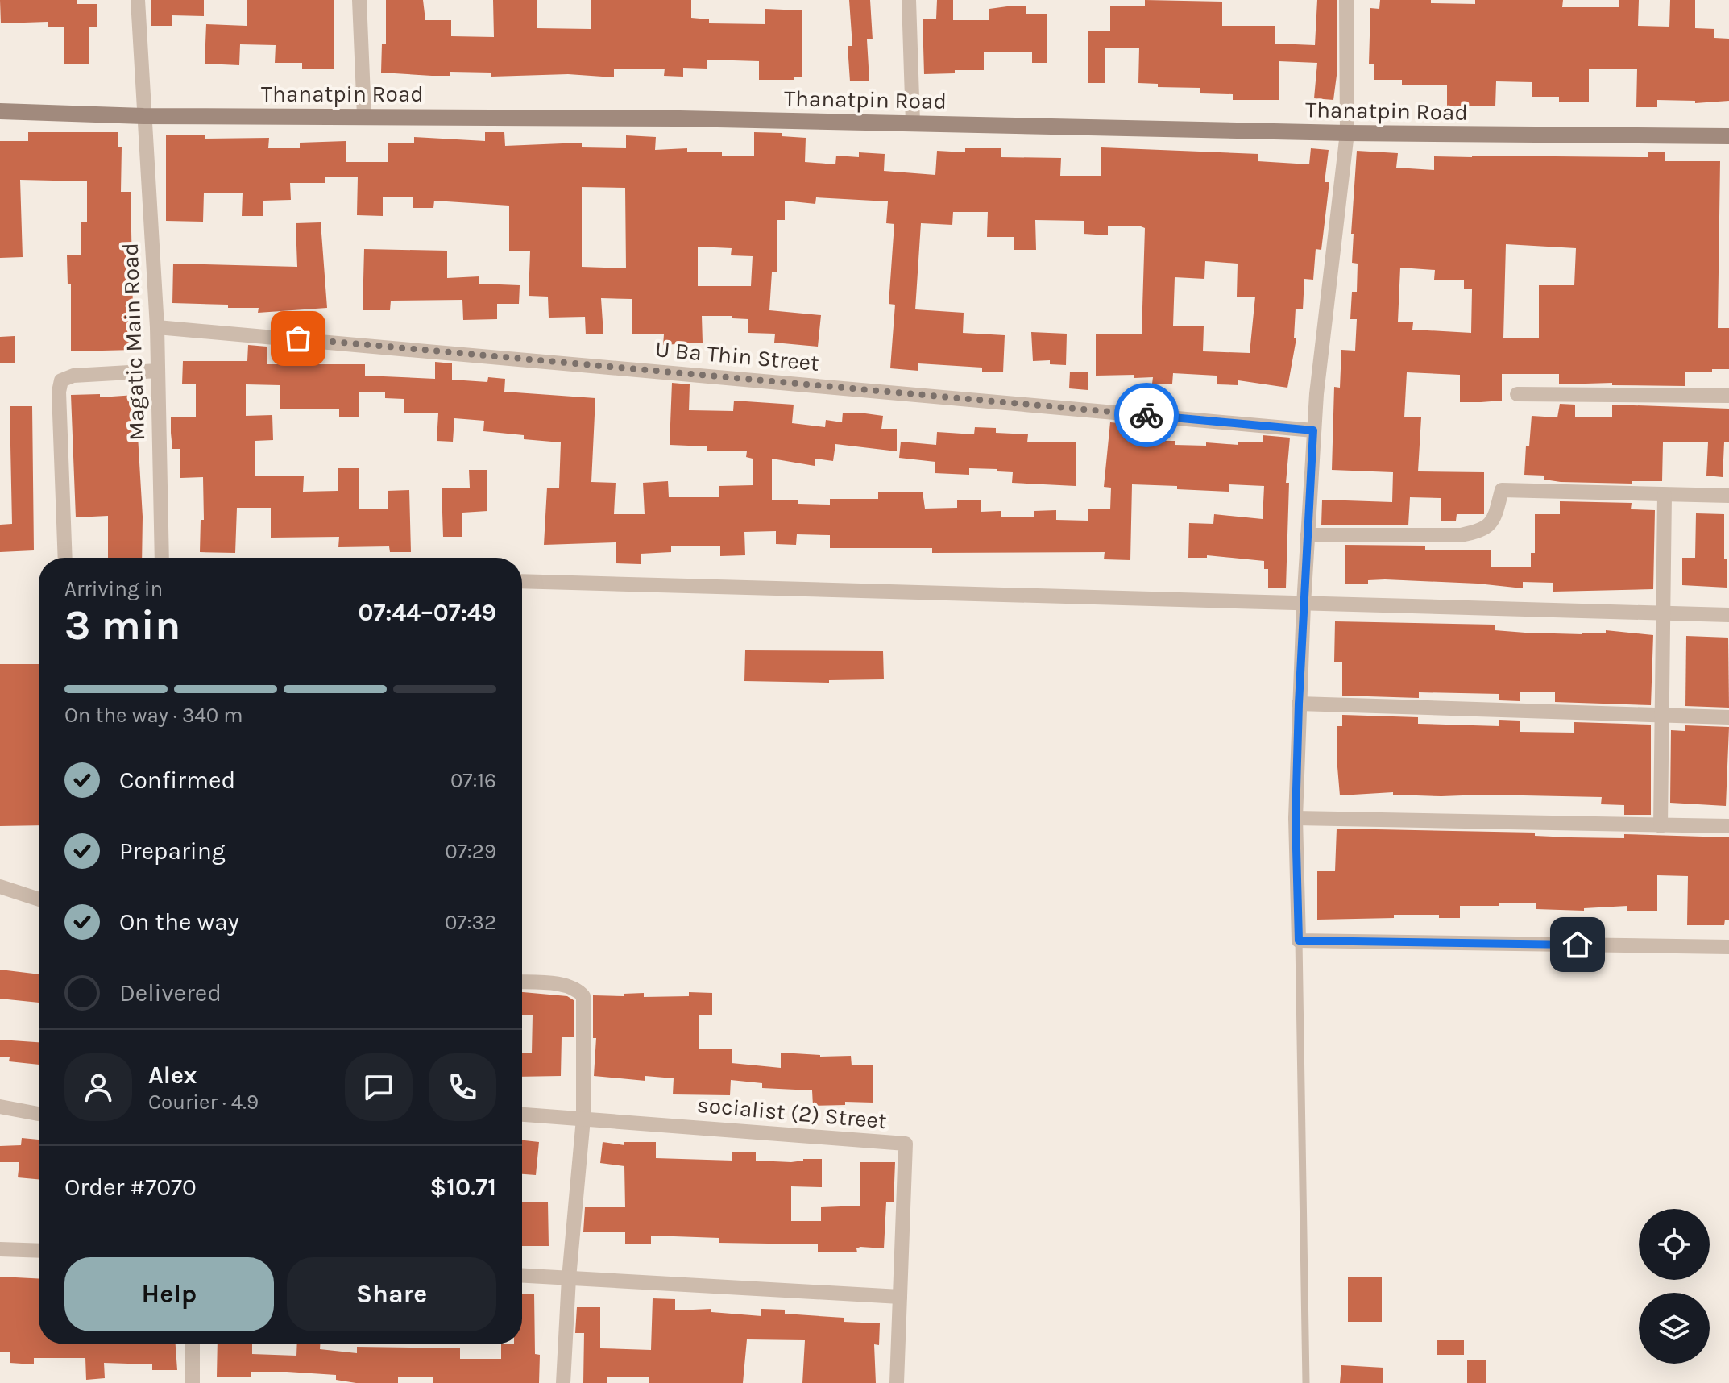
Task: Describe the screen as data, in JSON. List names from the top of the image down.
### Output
{
  "streets": {
    "main road": ["Thanatpin Road"],
    "street": ["Magatic Main Road", "U Ba Thin Street", "socialist (2) Street"]
  },
  "crossings": [
    ["Thanatpin Road", "Magatic Main Road"],
    ["Magatic Main Road", "U Ba Thin Street"]
  ],
  "page": {
    "heading": ["3 min", "Arriving in", "07:44–07:49"],
    "panel": [
      "Alex",
      "Courier · 4.9",
      "Order #7070",
      "$10.71"
    ],
    "bar": "On the way · 340 m",
    "list": [
      ["Confirmed", "07:16"],
      ["Preparing", "07:29"],
      ["On the way", "07:32"],
      "Delivered"
    ],
    "buttons": ["Help", "Share"]
  }
}
